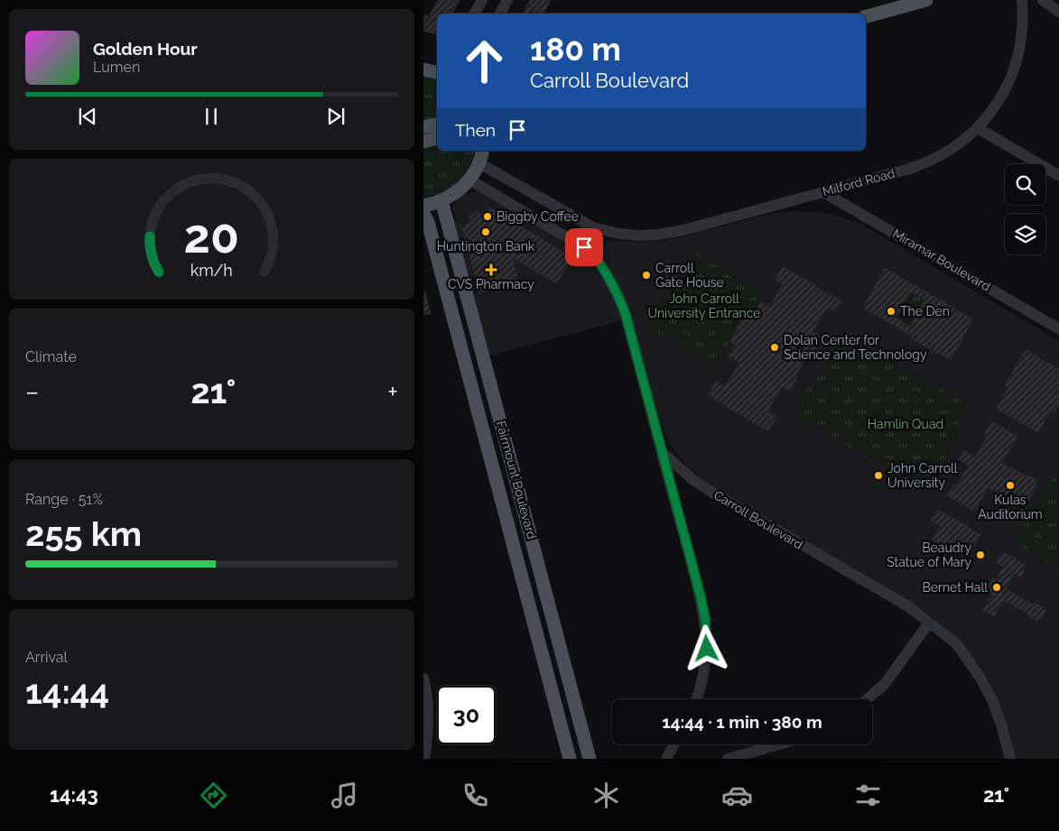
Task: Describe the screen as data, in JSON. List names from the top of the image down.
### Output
{
  "streets": {
    "main road": ["Fairmount Boulevard"],
    "street": ["Milford Road", "Miramar Boulevard", "Carroll Boulevard"]
  },
  "crossings": [
    ["Milford Road", "Miramar Boulevard"]
  ],
  "parks": ["John Carroll University Entrance", "Hamlin Quad"],
  "places": {
    "other": [
      "Biggby Coffee",
      "Huntington Bank",
      "Carroll Gate House",
      "The Den",
      "Dolan Center for Science and Technology",
      "John Carroll University",
      "Kulas Auditorium",
      "Beaudry Statue of Mary",
      "Bernet Hall"
    ],
    "health": ["CVS Pharmacy"]
  },
  "page": {
    "turn": ["180 m", "Carroll Boulevard"],
    "song": ["Golden Hour", "Lumen"],
    "then": "Then",
    "tile": [
      "Climate",
      ["Range · 51%", "255 km"],
      ["Arrival", "14:44"]
    ],
    "heat": ["−", "21°", "+"],
    "limit": "30",
    "trip": "14:44 · 1 min · 380 m",
    "tabs": ["14:43", "21°"],
    "gauge": ["20", "km/h"]
  }
}
